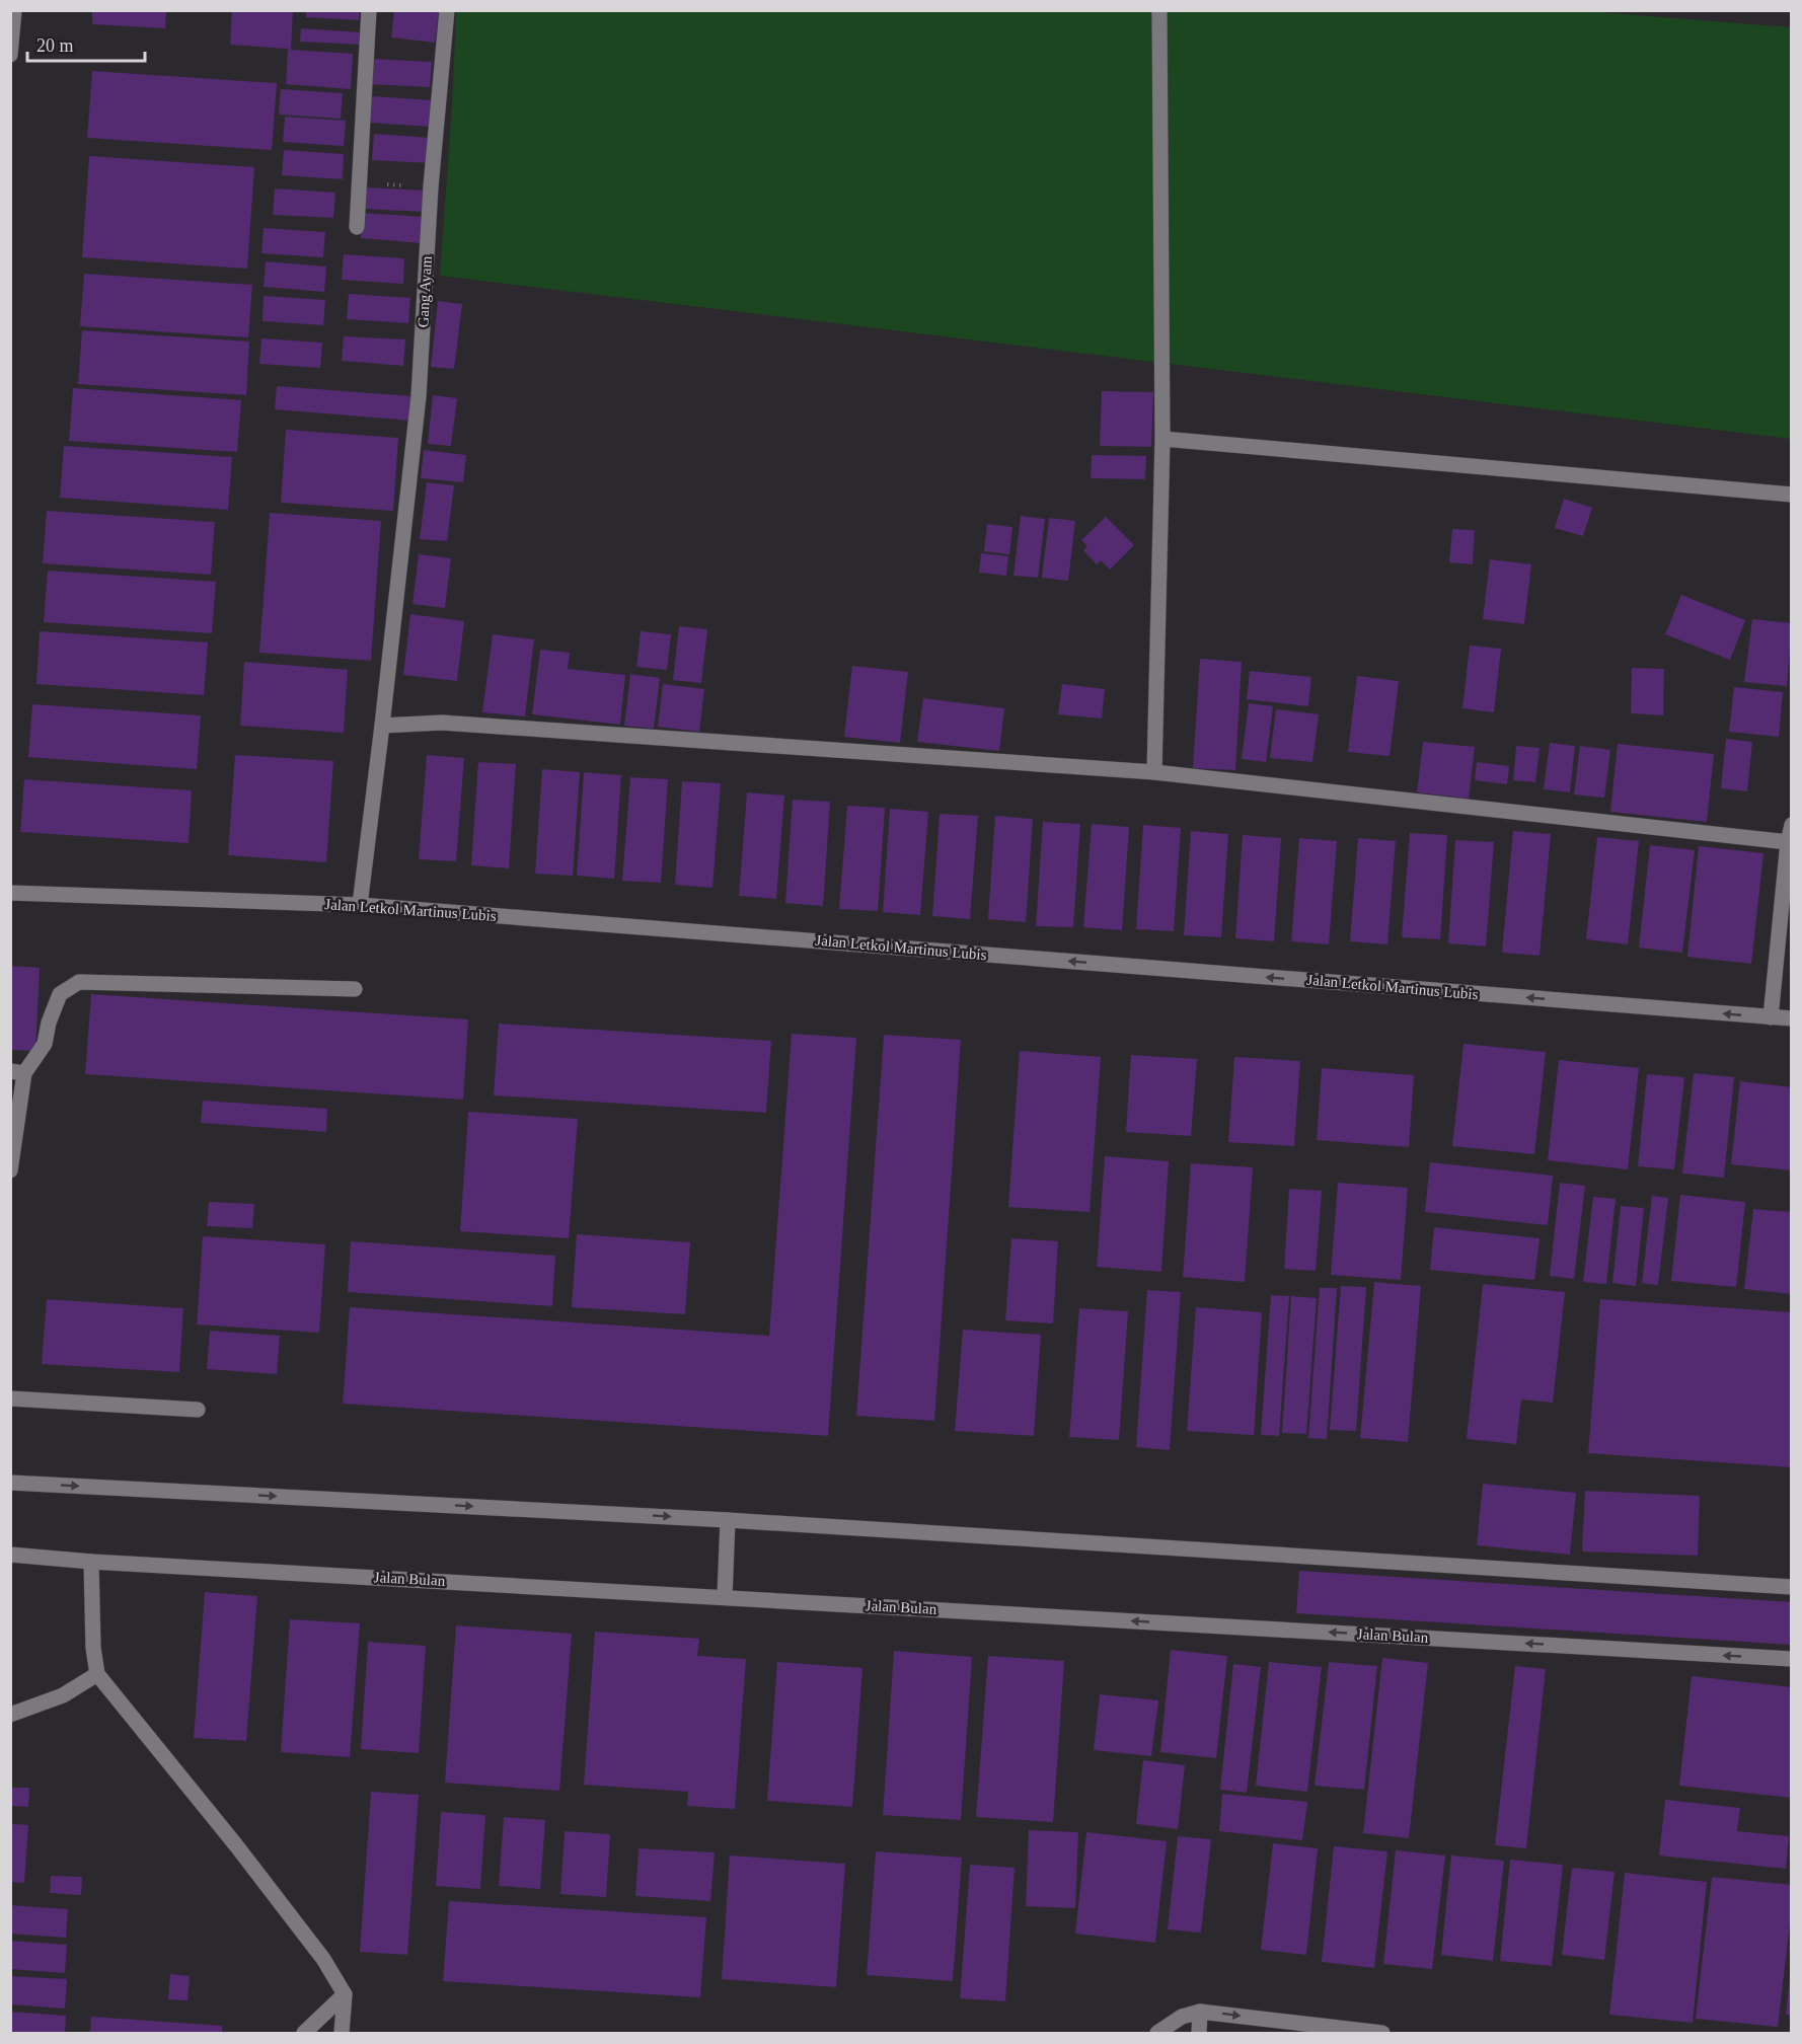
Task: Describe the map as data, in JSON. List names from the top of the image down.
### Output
{
  "streets": {
    "street": ["Gang Ayam", "Jalan Letkol Martinus Lubis", "Jalan Bulan"]
  },
  "crossings": [
    ["Gang Ayam", "Jalan Letkol Martinus Lubis"]
  ],
  "one_way": ["Jalan Letkol Martinus Lubis"],
  "scale_bar": "20 m"
}
